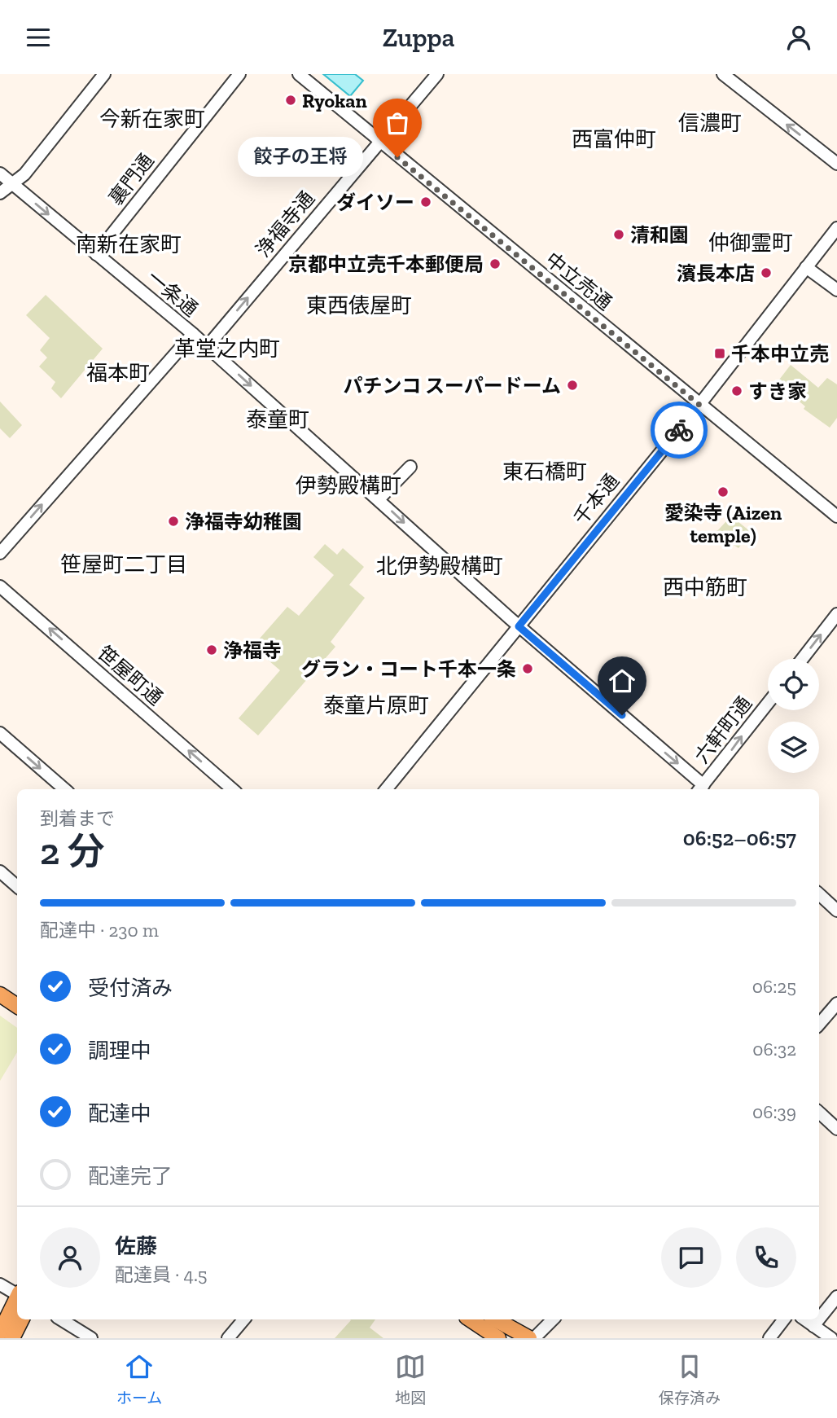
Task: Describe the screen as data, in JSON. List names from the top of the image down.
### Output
{
  "streets": {
    "street": [
      "裏門通",
      "浄福寺通",
      "中立売通",
      "一条通",
      "千本通",
      "笹屋町通",
      "六軒町通"
    ]
  },
  "crossings": [
    ["裏門通", "一条通"],
    ["浄福寺通", "中立売通"],
    ["浄福寺通", "一条通"],
    ["中立売通", "千本通"],
    ["一条通", "千本通"],
    ["一条通", "六軒町通"]
  ],
  "one_way": [
    "浄福寺通",
    "一条通",
    "笹屋町通",
    "六軒町通"
  ],
  "districts": [
    "今新在家町",
    "信濃町",
    "西富仲町",
    "仲御霊町",
    "南新在家町",
    "東西俵屋町",
    "革堂之内町",
    "福本町",
    "泰童町",
    "東石橋町",
    "伊勢殿構町",
    "笹屋町二丁目",
    "北伊勢殿構町",
    "西中筋町",
    "泰童片原町"
  ],
  "places": {
    "other": [
      "Ryokan",
      "餃子の王将",
      "ダイソー",
      "清和園",
      "京都中立売千本郵便局",
      "濱長本店",
      "パチンコ スーパードーム",
      "すき家",
      "愛染寺 (Aizen temple)",
      "浄福寺幼稚園",
      "浄福寺",
      "グラン・コート千本一条"
    ],
    "transit": ["千本中立売"]
  },
  "page": {
    "header": "Zuppa",
    "bubble": "餃子の王将",
    "heading": ["2 分", "到着まで", "06:52–06:57"],
    "panel": ["佐藤", "配達員 · 4.5"],
    "bar": "配達中 · 230 m",
    "list": [
      ["受付済み", "06:25"],
      ["調理中", "06:32"],
      ["配達中", "06:39"],
      "配達完了"
    ],
    "tabs": ["ホーム", "地図", "保存済み"]
  }
}
